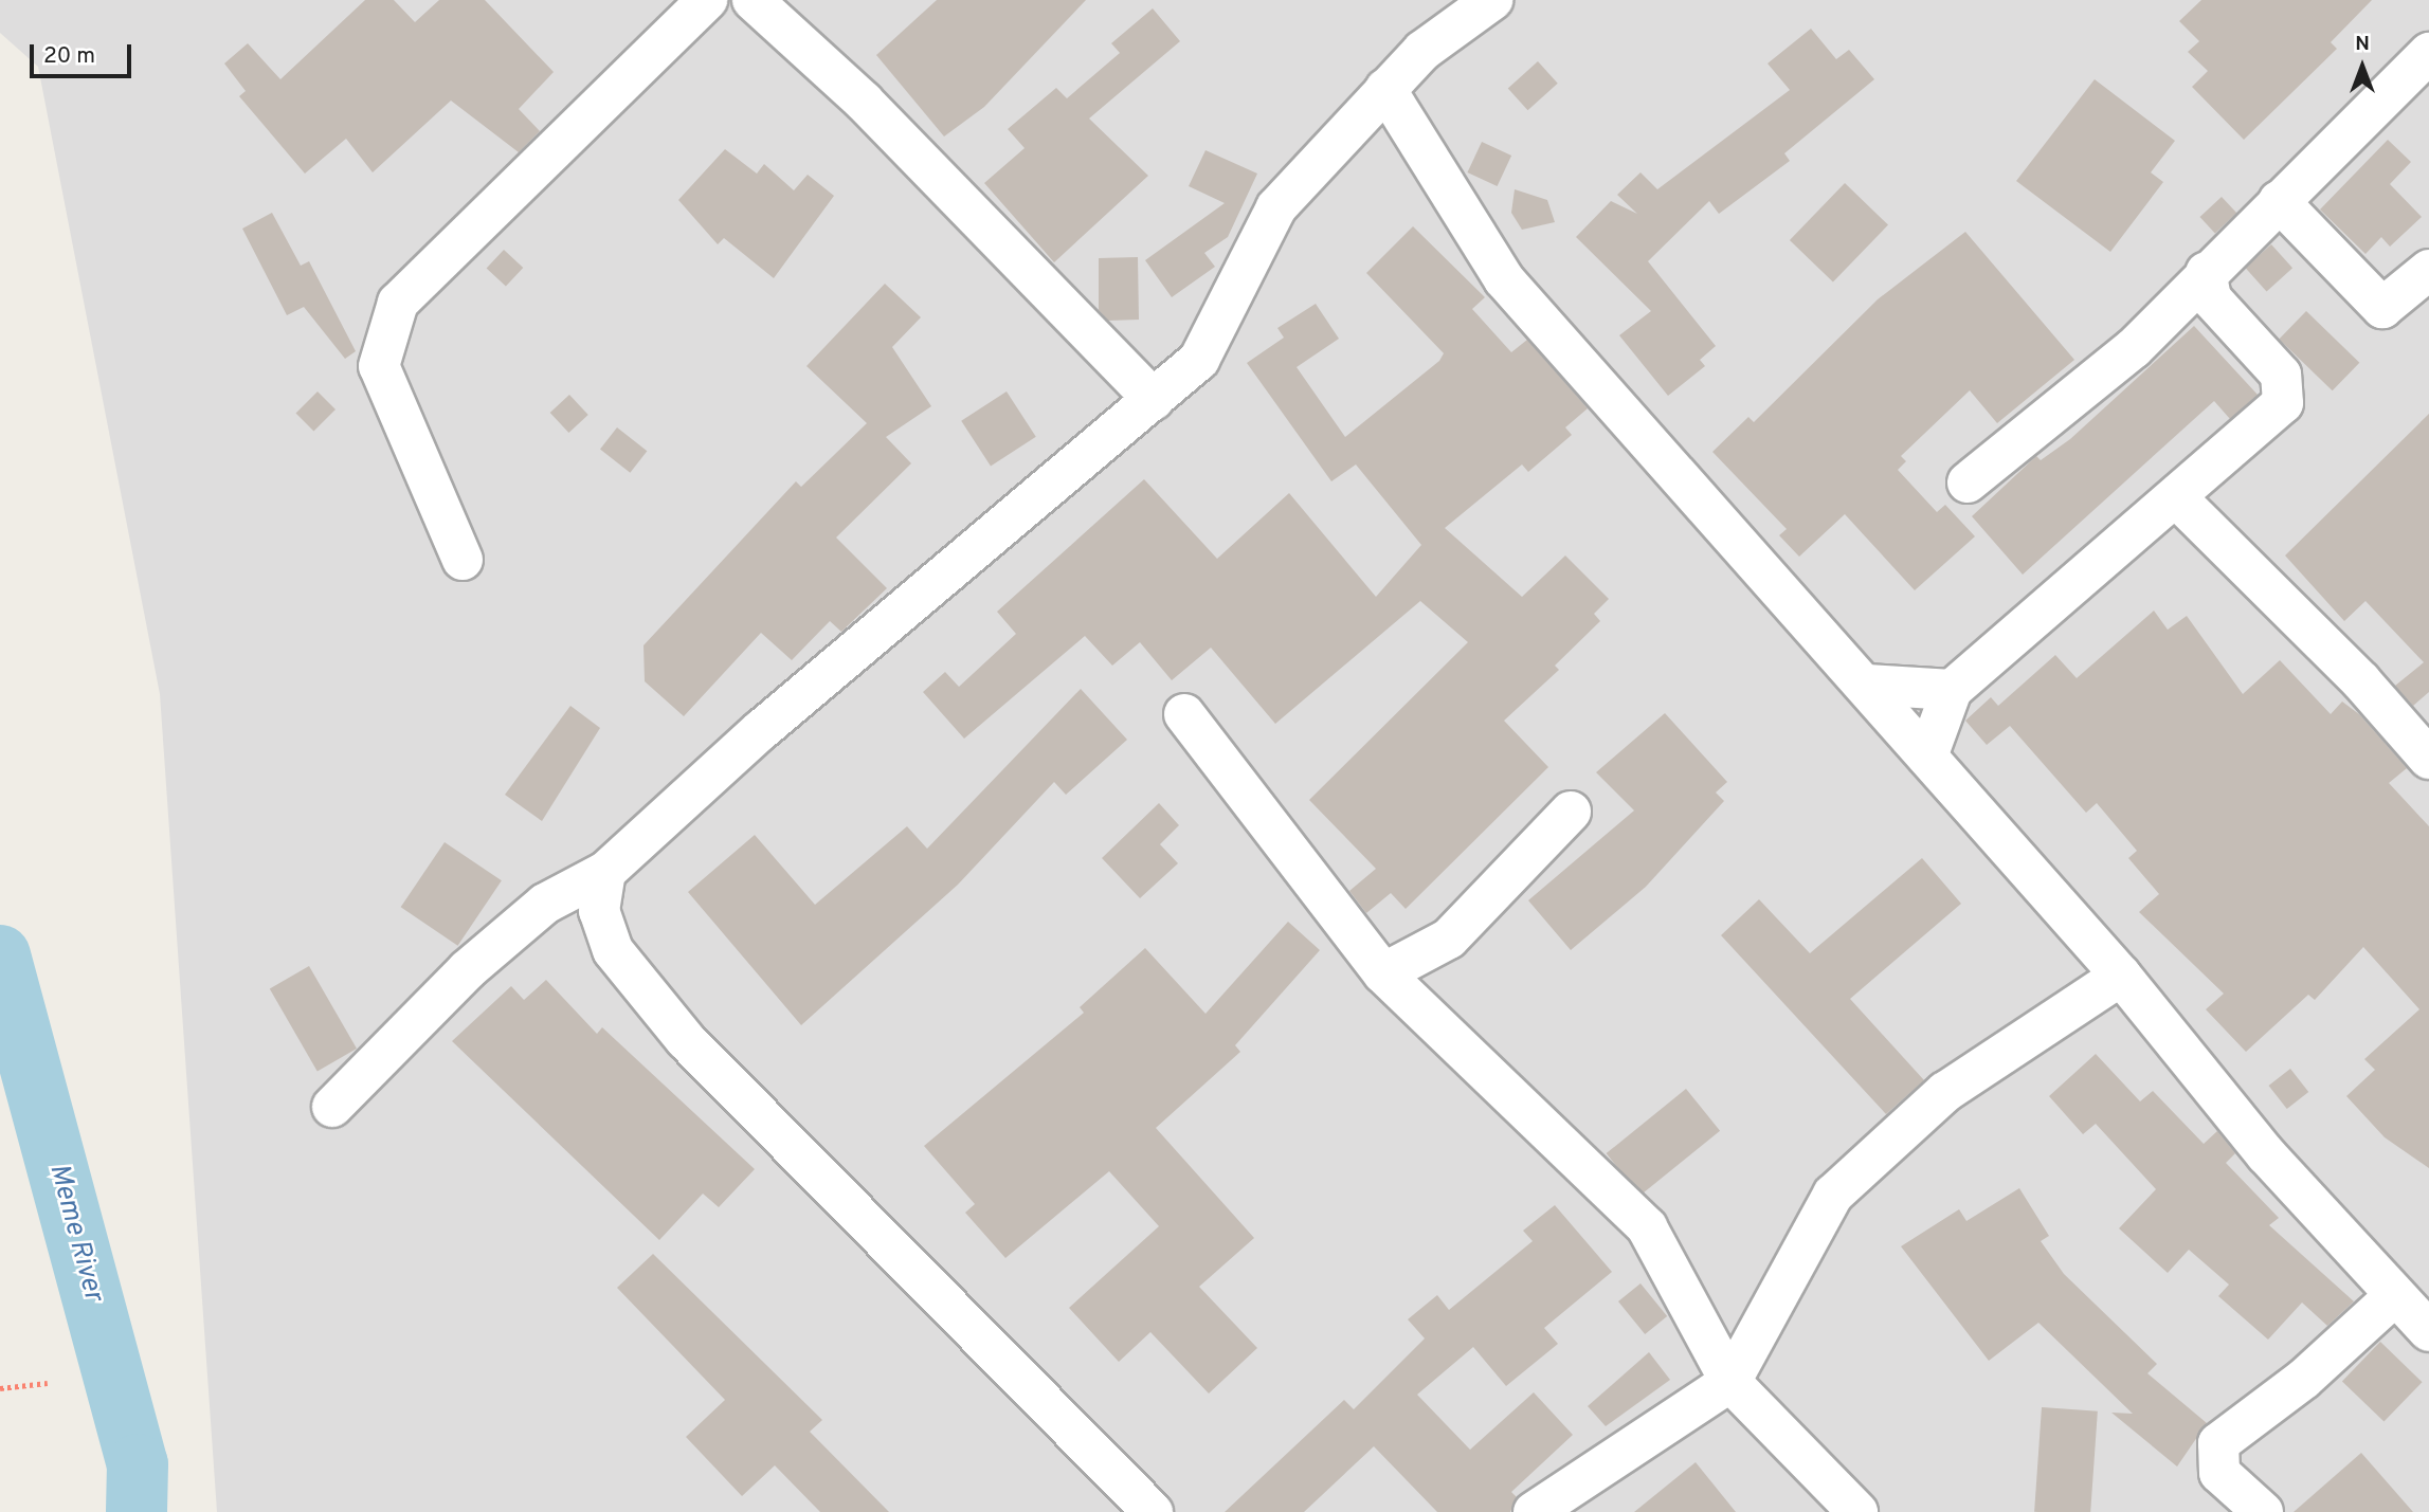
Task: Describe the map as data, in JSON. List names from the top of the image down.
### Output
{
  "water": ["Meme River"],
  "scale_bar": "20 m",
  "north": "top"
}
